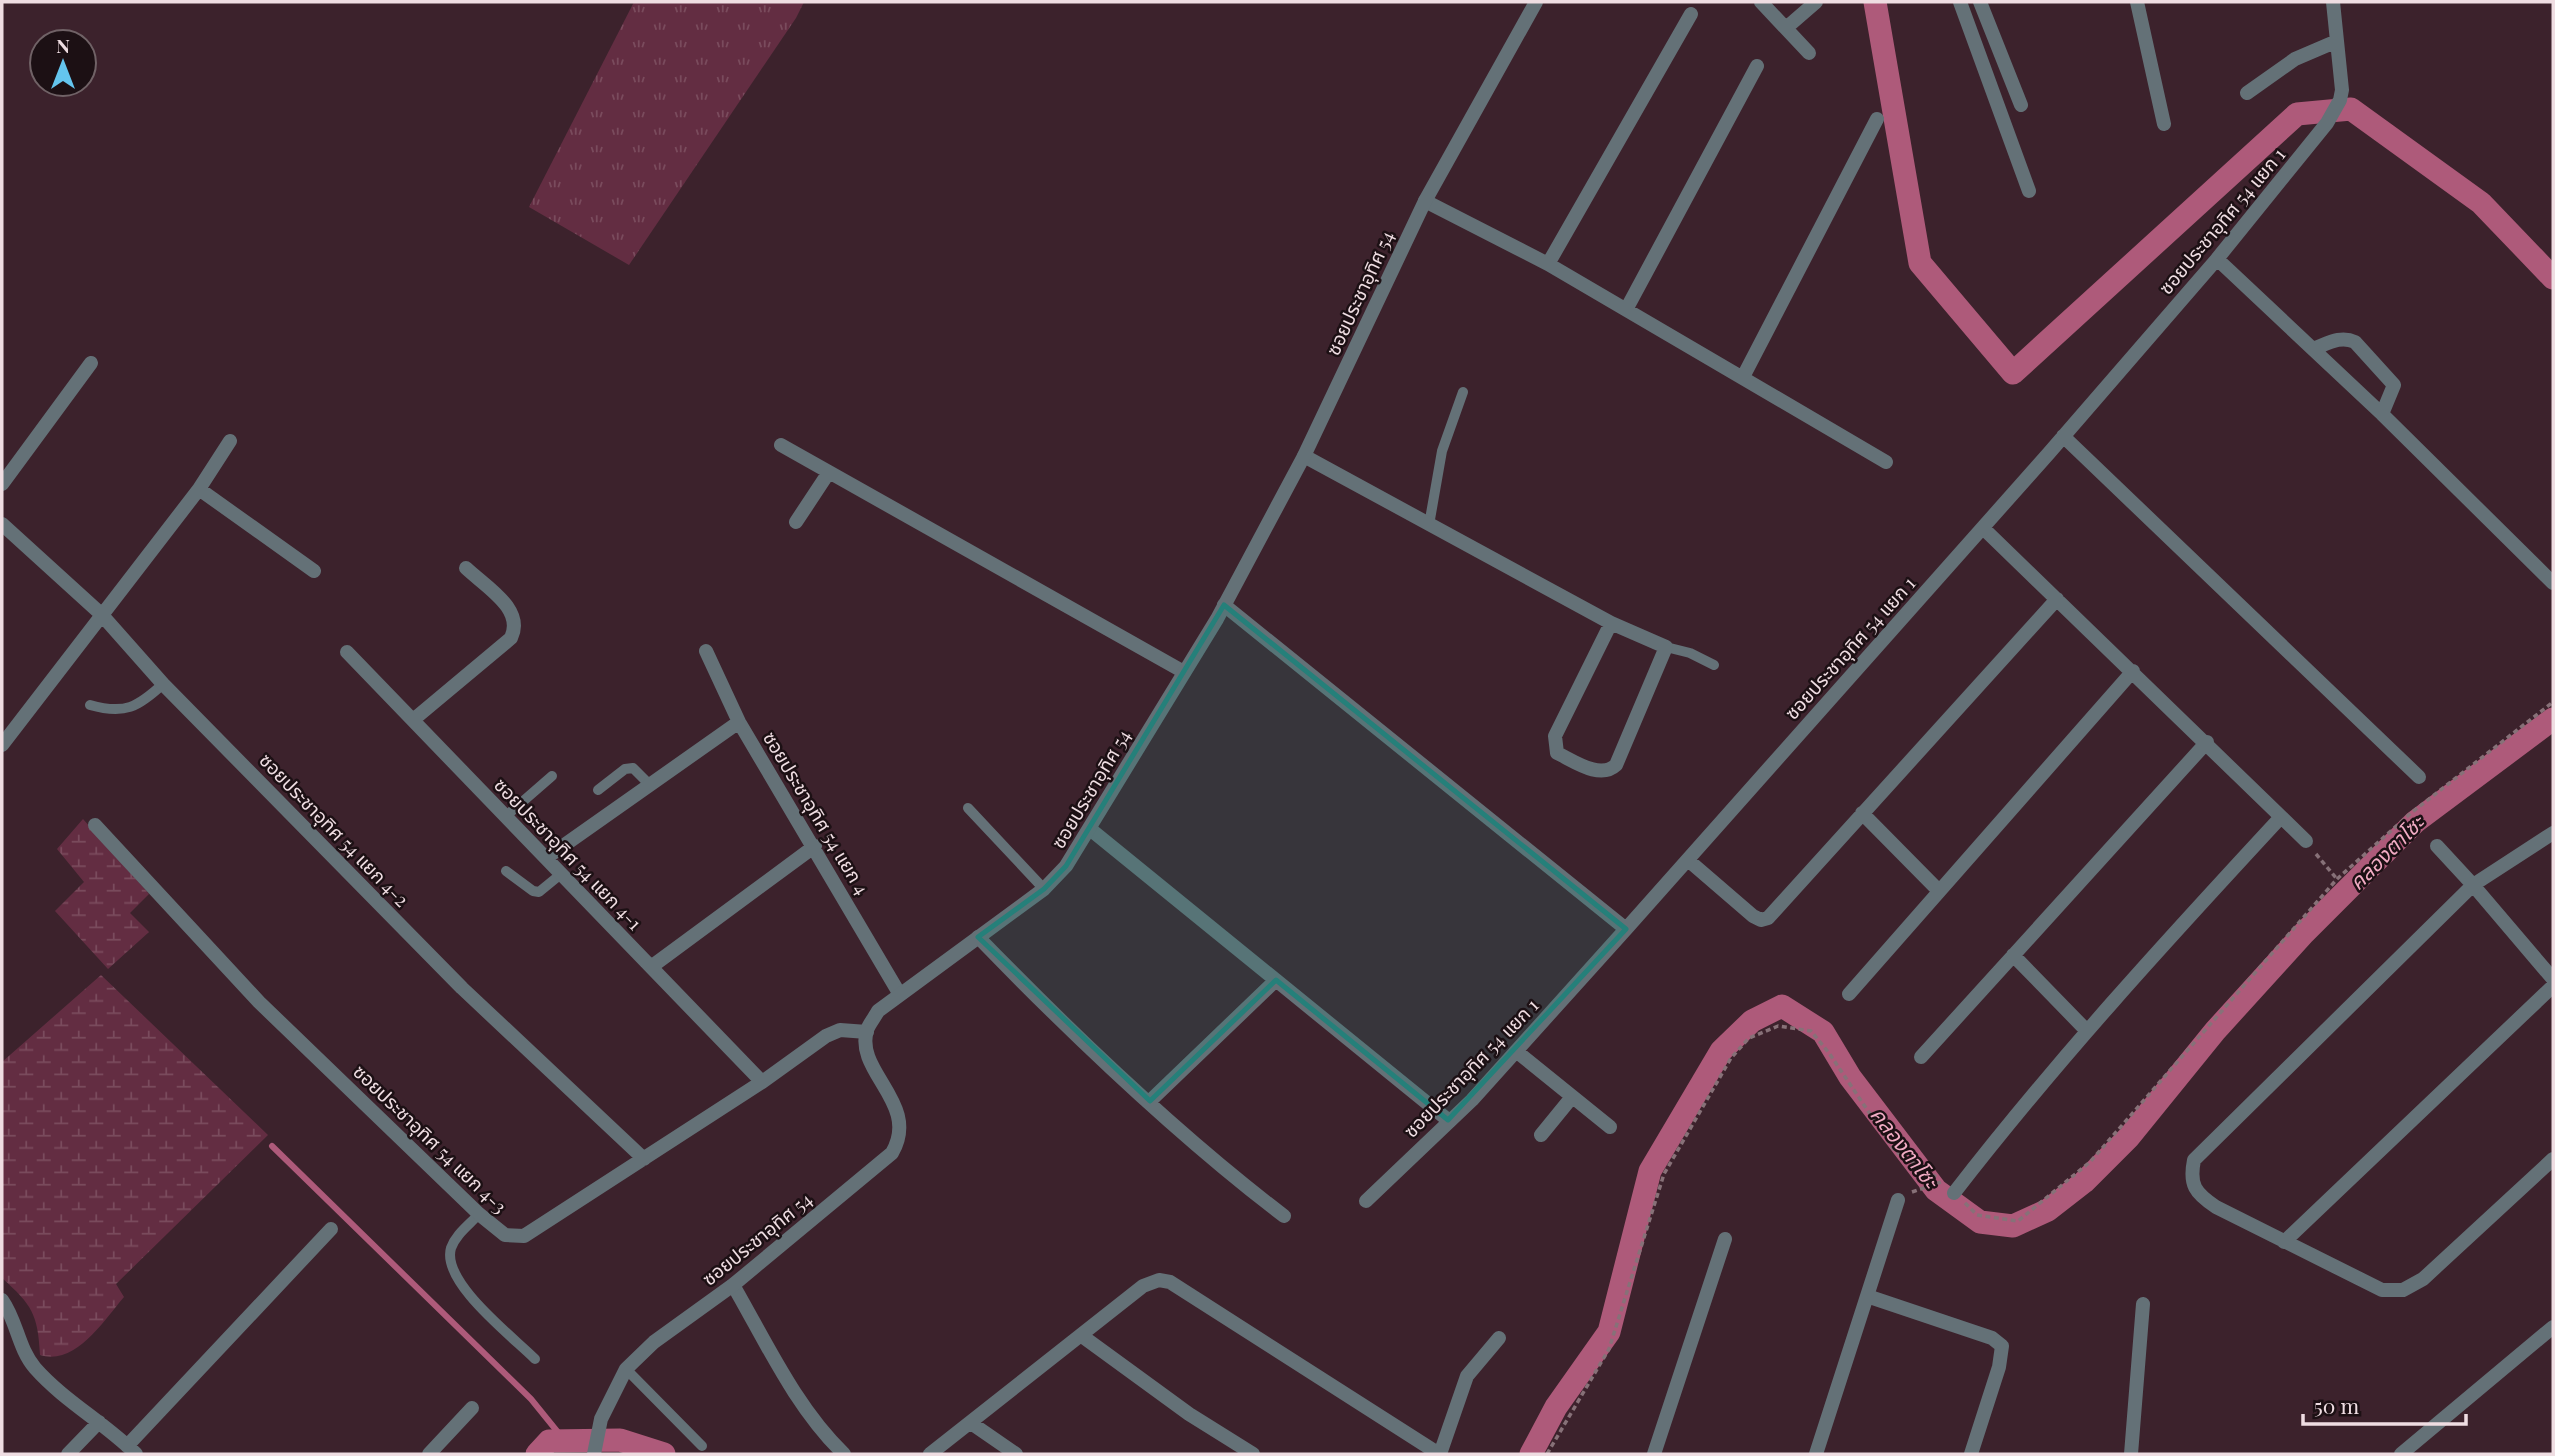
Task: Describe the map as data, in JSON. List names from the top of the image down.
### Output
{
  "streets": {
    "street": [
      "ซอยประชาอุทิศ 54 แยก 1",
      "ซอยประชาอุทิศ 54",
      "ซอยประชาอุทิศ 54 แยก 4",
      "ซอยประชาอุทิศ 54 แยก 4-2",
      "ซอยประชาอุทิศ 54 แยก 4-1",
      "ซอยประชาอุทิศ 54 แยก 4-3"
    ]
  },
  "crossings": [
    ["ซอยประชาอุทิศ 54", "ซอยประชาอุทิศ 54 แยก 4"],
    ["ซอยประชาอุทิศ 54", "ซอยประชาอุทิศ 54 แยก 4-3"],
    ["ซอยประชาอุทิศ 54 แยก 4-2", "ซอยประชาอุทิศ 54 แยก 4-3"],
    ["ซอยประชาอุทิศ 54 แยก 4-1", "ซอยประชาอุทิศ 54 แยก 4-3"]
  ],
  "water": ["คลองตาโซะ"],
  "scale_bar": "50 m",
  "north": "top"
}
